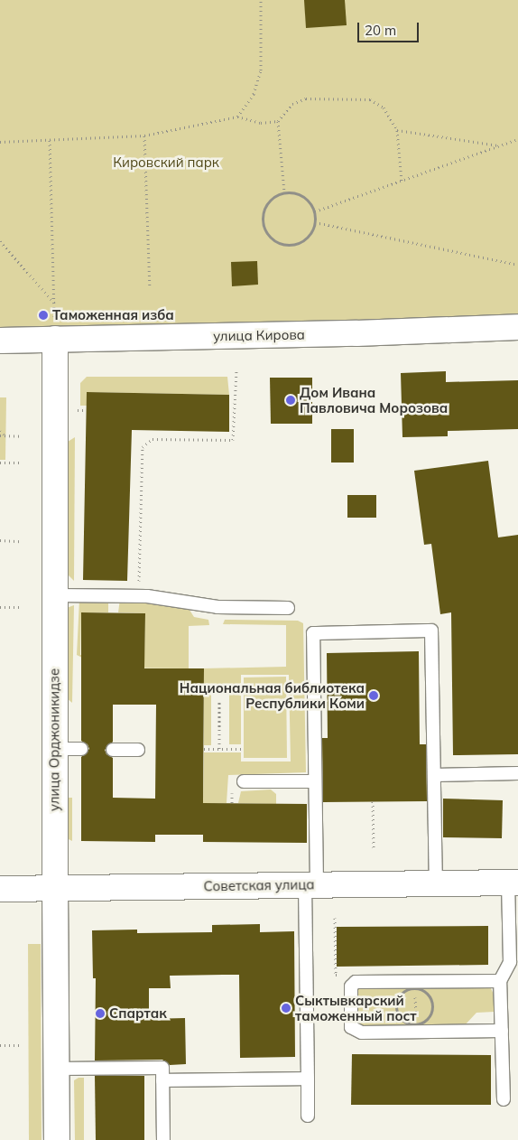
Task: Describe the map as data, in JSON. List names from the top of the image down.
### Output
{
  "streets": {
    "street": ["улица Кирова", "улица Орджоникидзе", "Советская улица"]
  },
  "crossings": [
    ["улица Кирова", "улица Орджоникидзе"],
    ["улица Орджоникидзе", "Советская улица"]
  ],
  "parks": ["Кировский парк"],
  "places": [
    "Таможенная изба",
    "Дом Ивана Павловича Морозова",
    "Национальная библиотека Республики Коми",
    "Сыктывкарский таможенный пост",
    "Спартак"
  ],
  "scale_bar": "20 m"
}
